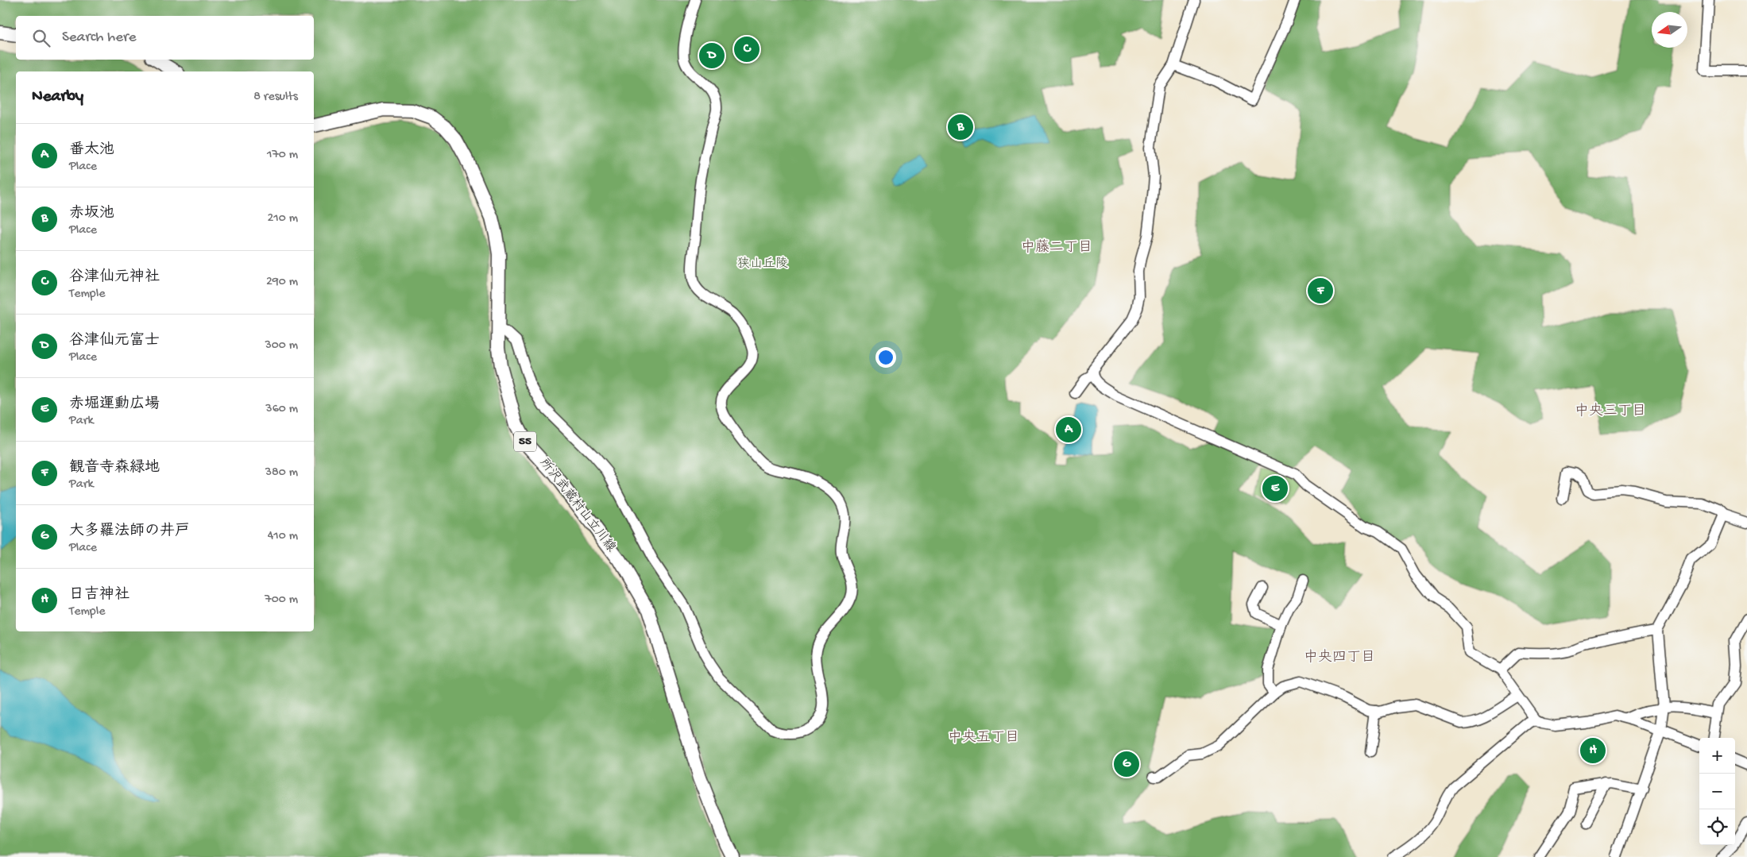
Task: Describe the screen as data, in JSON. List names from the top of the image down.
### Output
{
  "streets": {
    "main road": ["55", "所沢武蔵村山立川線"]
  },
  "districts": [
    "中藤二丁目",
    "中央三丁目",
    "中央四丁目",
    "中央五丁目"
  ],
  "parks": ["狭山丘陵"],
  "north": "left",
  "page": {
    "search": "Search here",
    "pins": [
      "C",
      "D",
      "B",
      "F",
      "A",
      "E",
      "H",
      "G"
    ],
    "heading": ["Nearby", "8 results"],
    "list": [
      {
        "mark": "A",
        "name": "番太池",
        "note": "Place",
        "value": "170 m"
      },
      {
        "mark": "B",
        "name": "赤坂池",
        "note": "Place",
        "value": "210 m"
      },
      {
        "mark": "C",
        "name": "谷津仙元神社",
        "note": "Temple",
        "value": "290 m"
      },
      {
        "mark": "D",
        "name": "谷津仙元富士",
        "note": "Place",
        "value": "300 m"
      },
      {
        "mark": "E",
        "name": "赤堀運動広場",
        "note": "Park",
        "value": "360 m"
      },
      {
        "mark": "F",
        "name": "観音寺森緑地",
        "note": "Park",
        "value": "380 m"
      },
      {
        "mark": "G",
        "name": "大多羅法師の井戸",
        "note": "Place",
        "value": "410 m"
      },
      {
        "mark": "H",
        "name": "日吉神社",
        "note": "Temple",
        "value": "700 m"
      }
    ],
    "map_buttons": ["+", "−"]
  }
}
